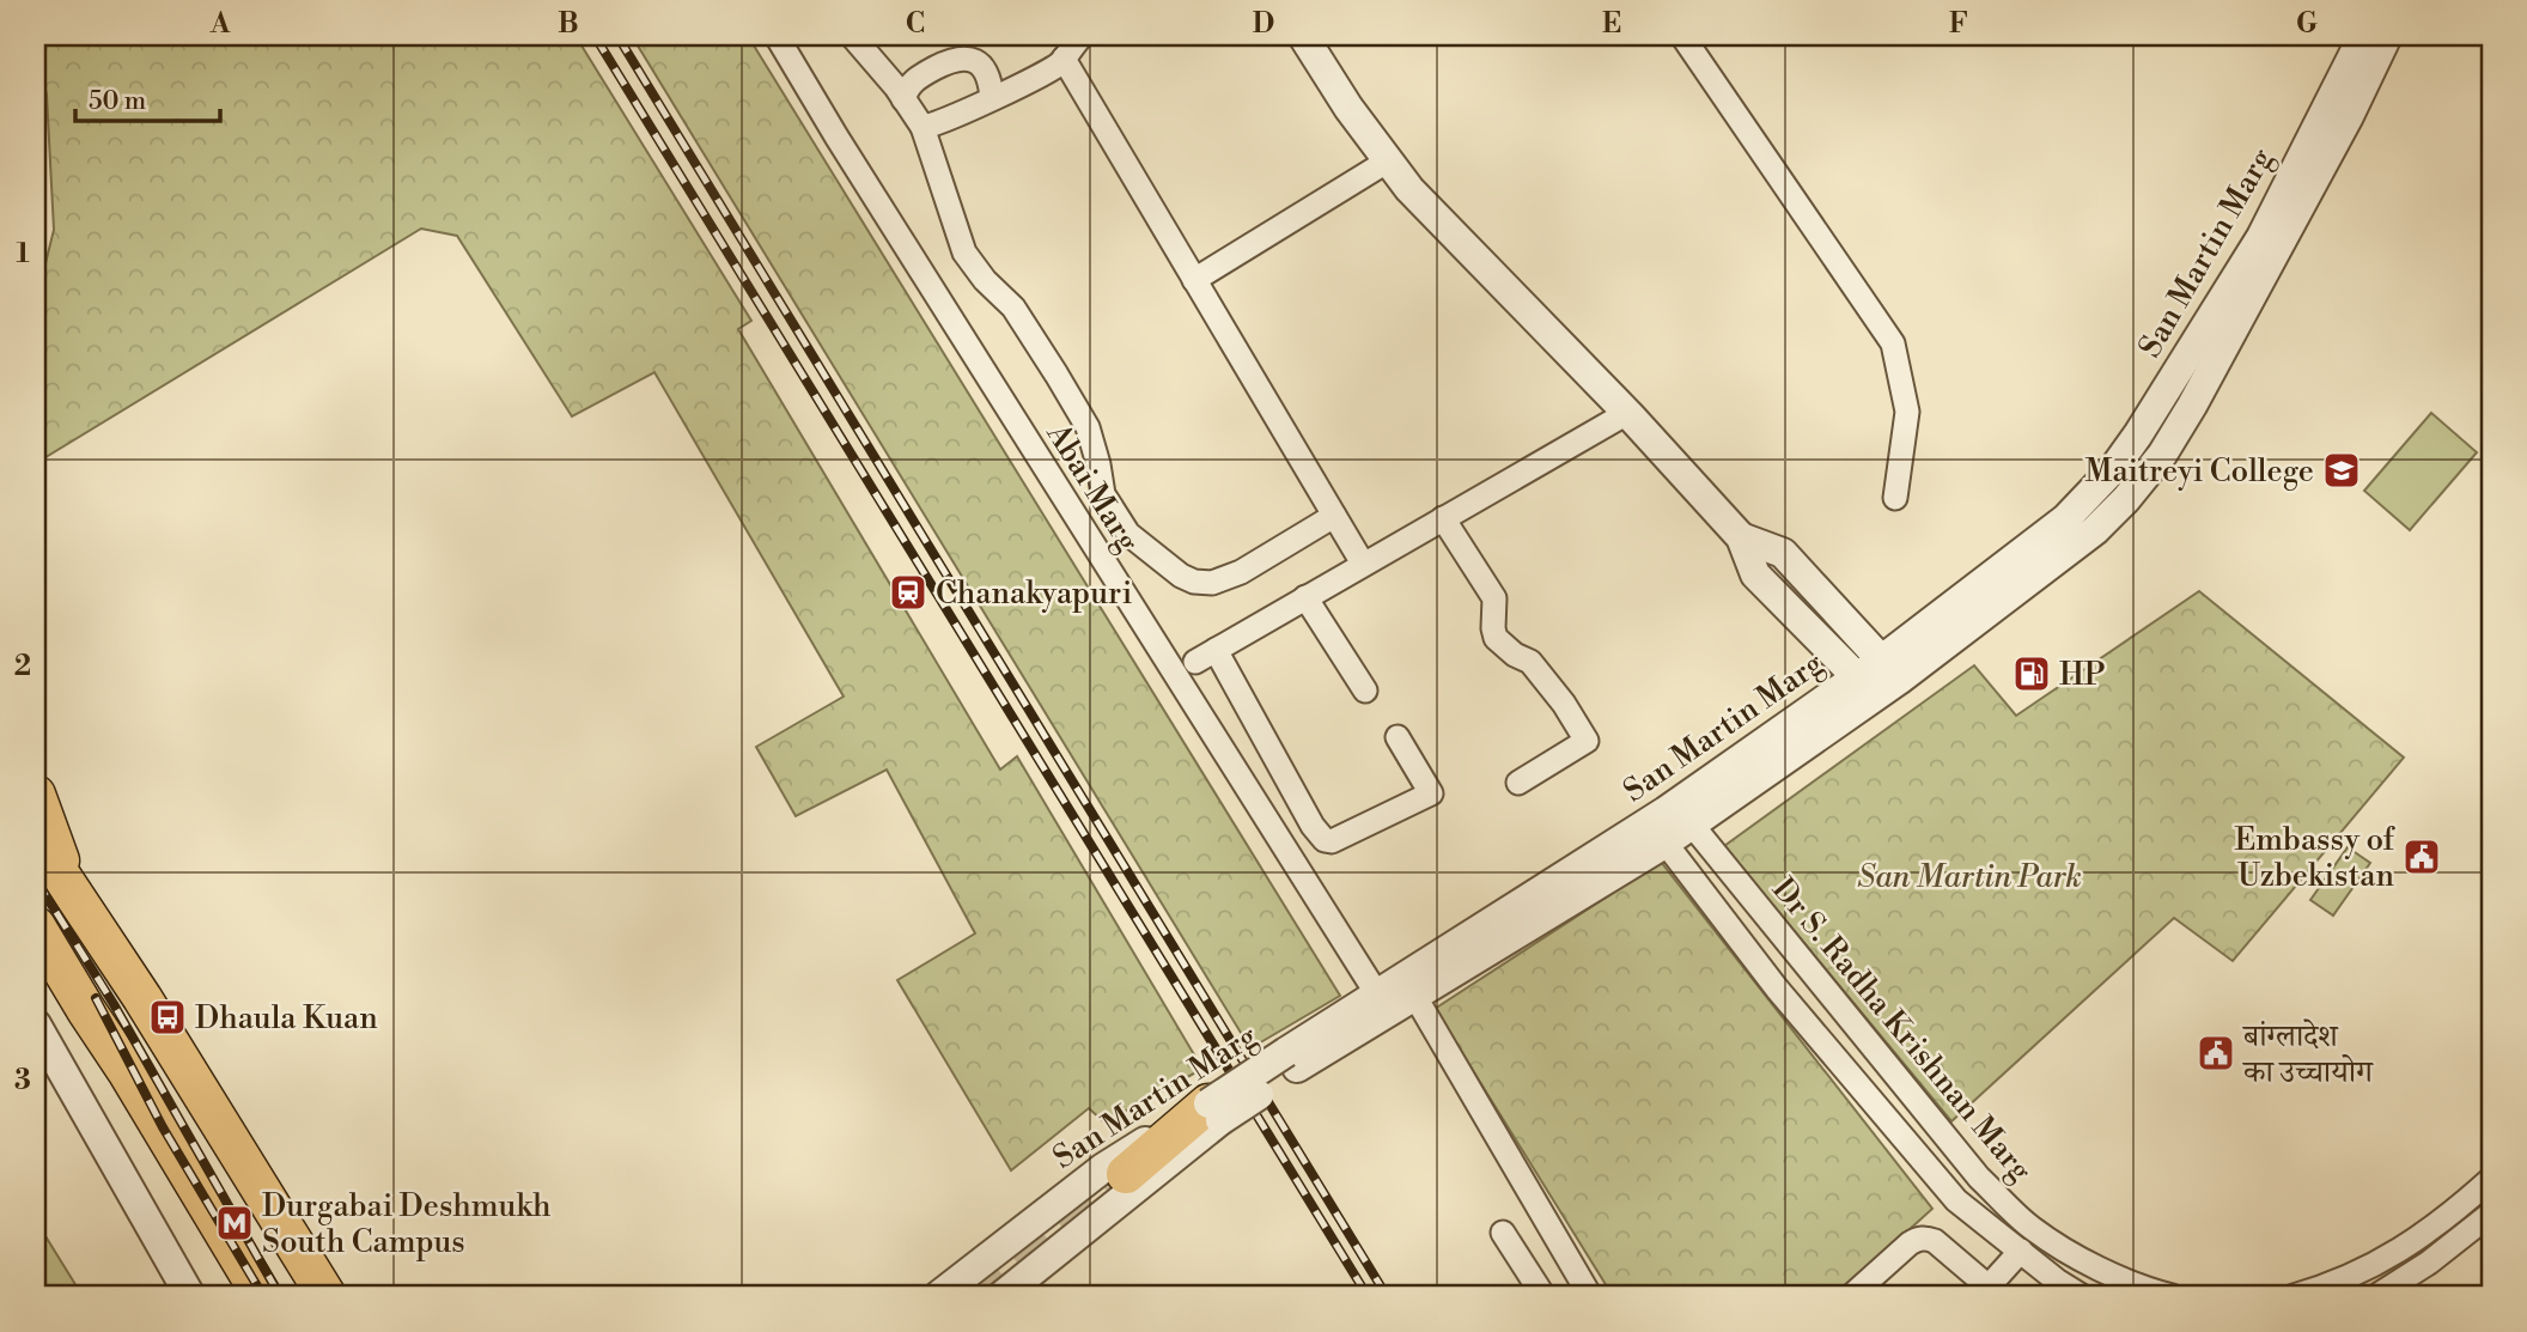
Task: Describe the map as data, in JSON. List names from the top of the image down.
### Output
{
  "streets": {
    "street": ["San Martin Marg", "Abai Marg", "Dr S. Radha Krishnan Marg"]
  },
  "crossings": [
    ["San Martin Marg", "Abai Marg"],
    ["San Martin Marg", "Dr S. Radha Krishnan Marg"]
  ],
  "parks": ["San Martin Park"],
  "places": {
    "school or university": ["Maitreyi College"],
    "station": ["Chanakyapuri"],
    "fuel station": ["HP"],
    "public building": ["Embassy of Uzbekistan", "बांग्लादेश का उच्चायोग"],
    "bus stop": ["Dhaula Kuan"],
    "metro station": ["Durgabai Deshmukh South Campus"]
  },
  "scale_bar": "50 m",
  "grid": {
    "columns": [
      "A",
      "B",
      "C",
      "D",
      "E",
      "F",
      "G"
    ],
    "rows": ["1", "2", "3"]
  }
}
